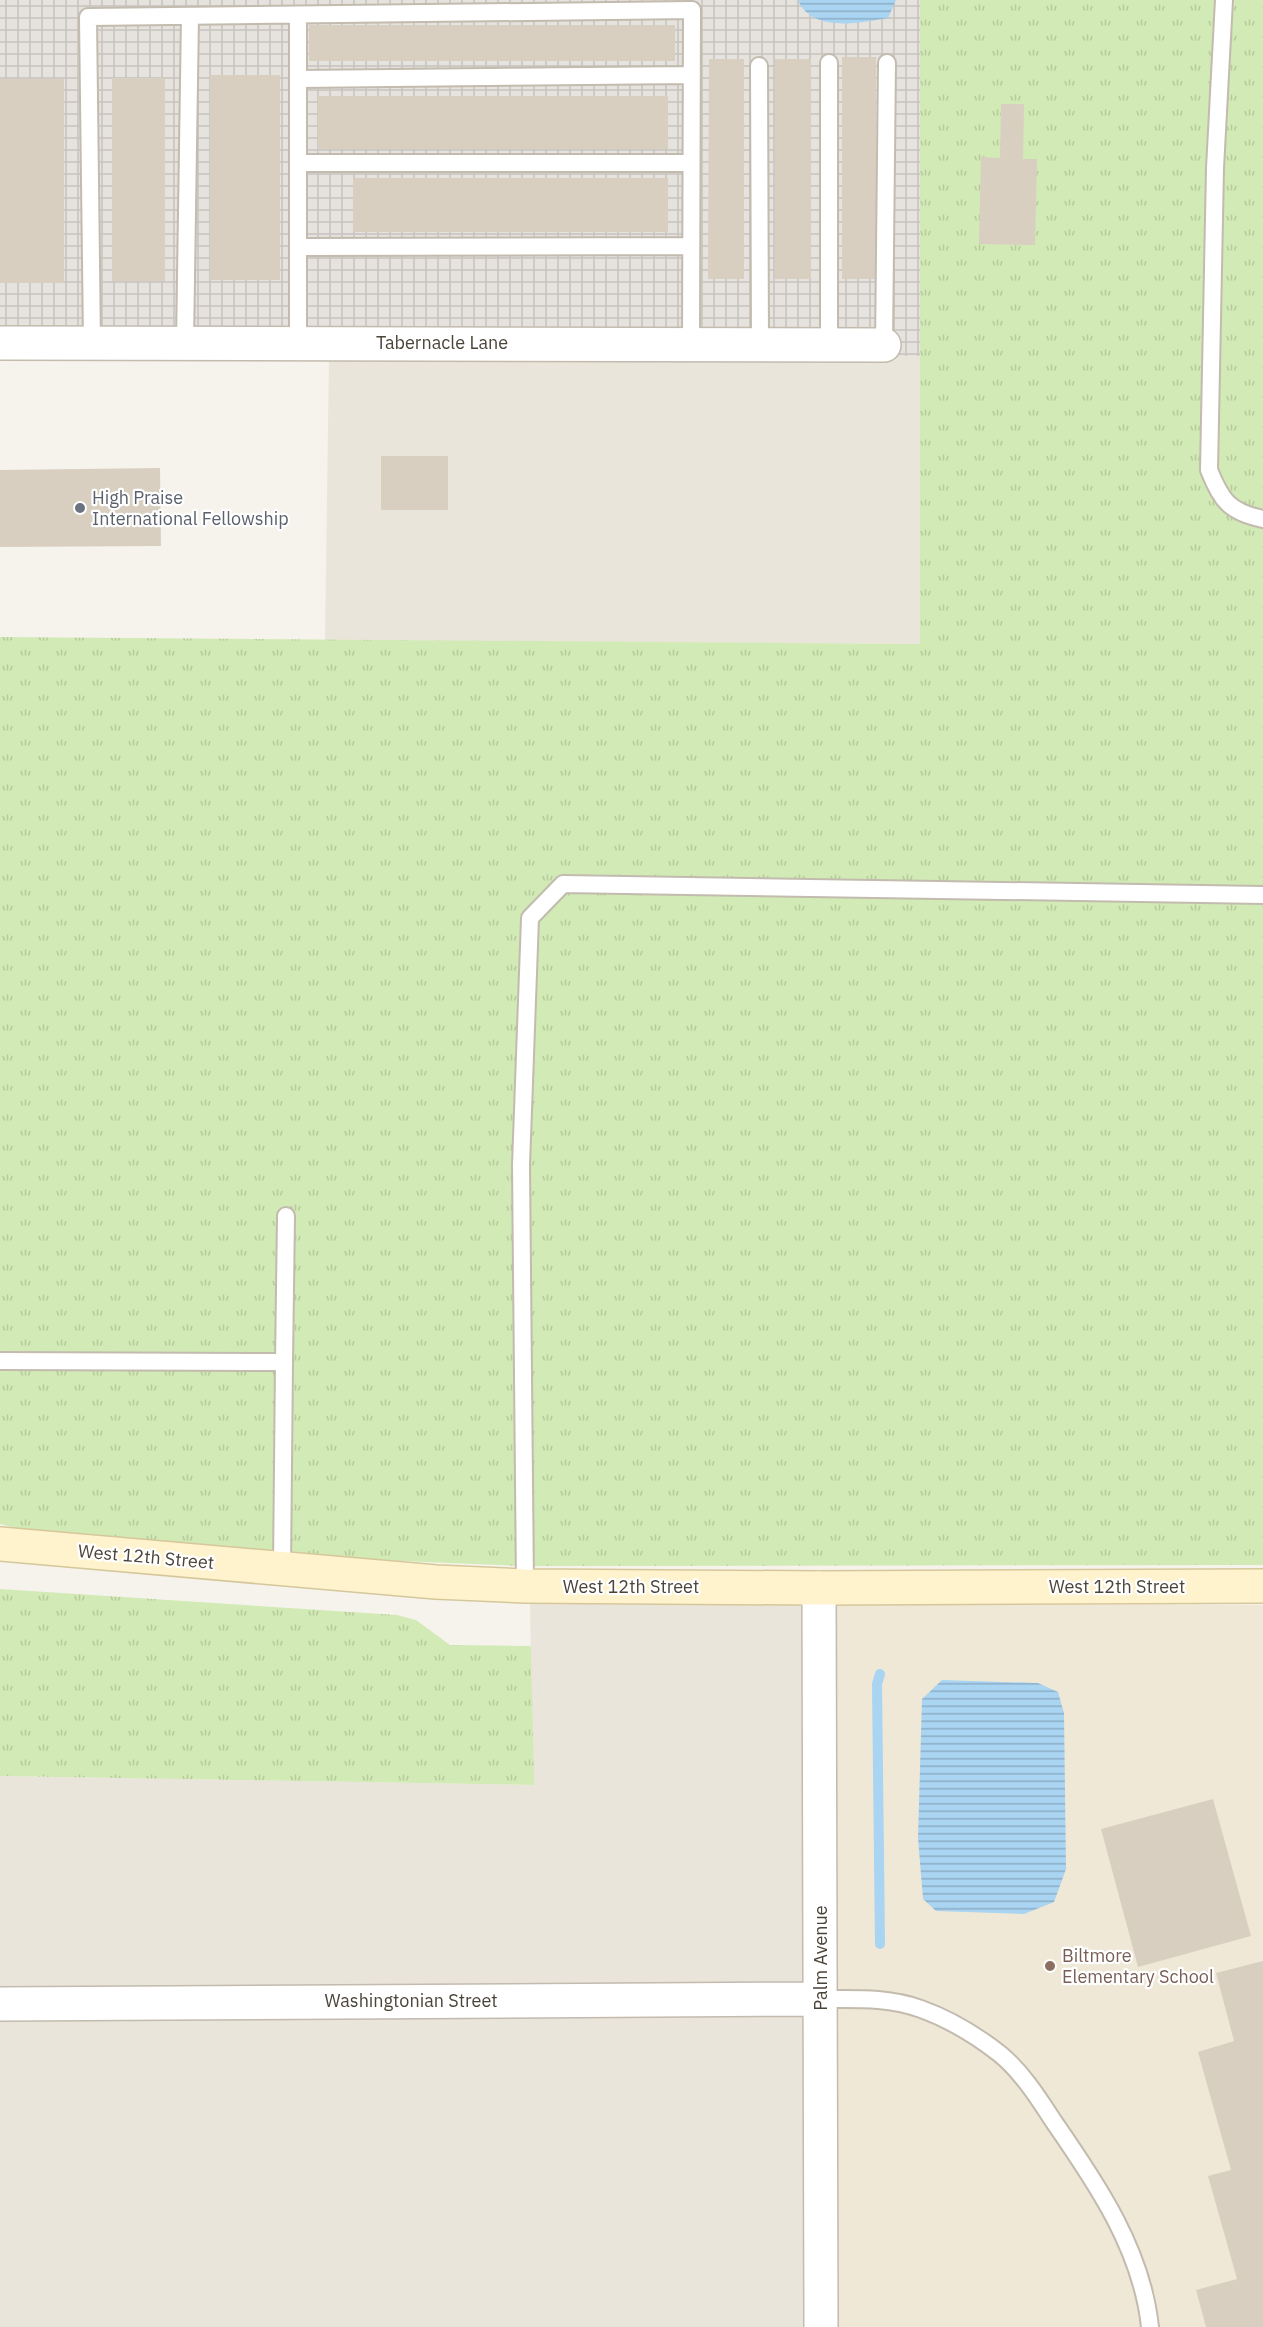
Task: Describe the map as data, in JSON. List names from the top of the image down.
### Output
{
  "streets": {
    "street": [
      "Tabernacle Lane",
      "West 12th Street",
      "Palm Avenue",
      "Washingtonian Street"
    ]
  },
  "crossings": [
    ["West 12th Street", "Palm Avenue"],
    ["Palm Avenue", "Washingtonian Street"]
  ],
  "places": ["High Praise International Fellowship", "Biltmore Elementary School"]
}
